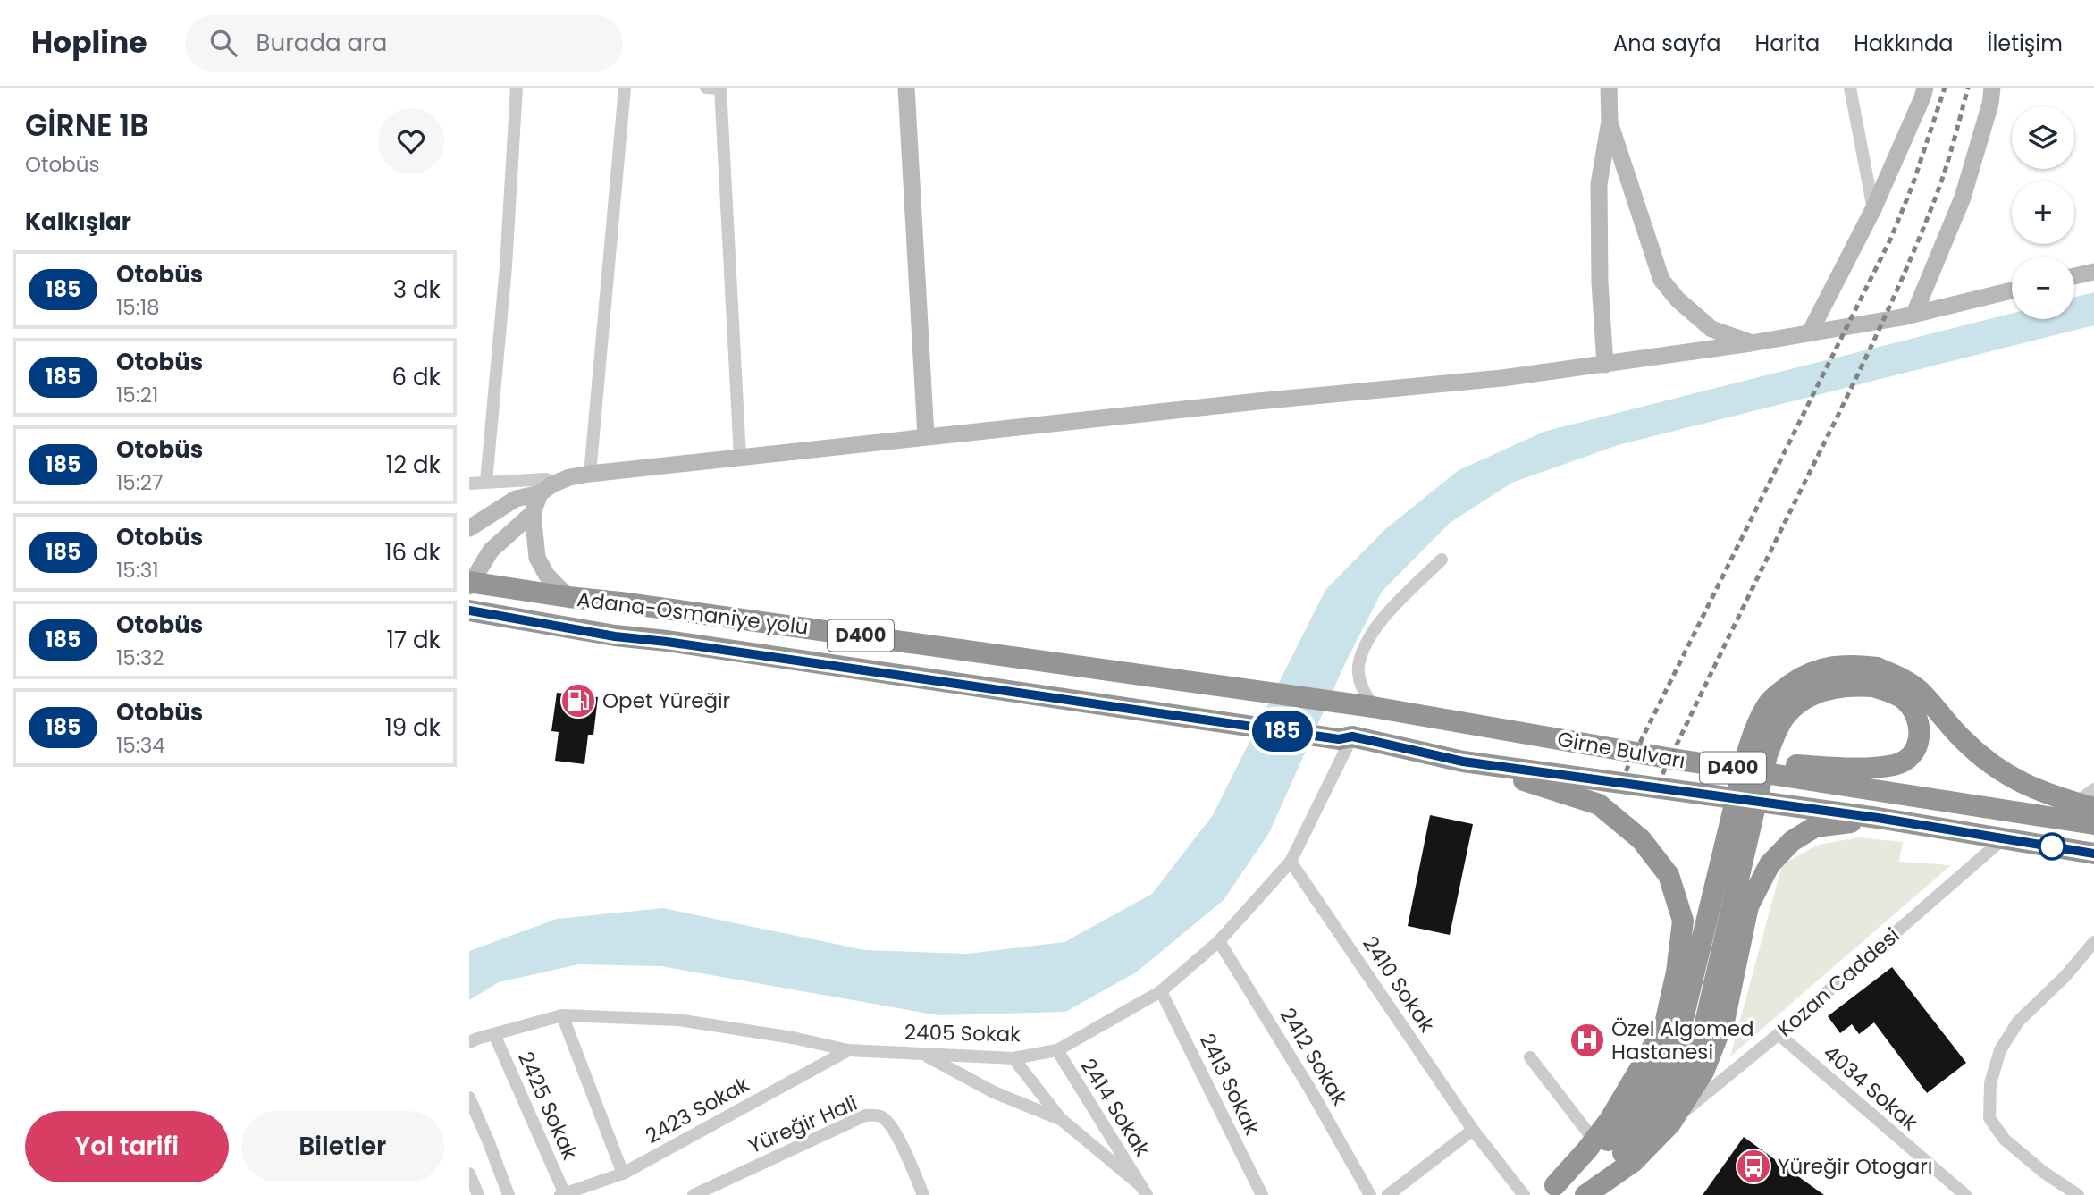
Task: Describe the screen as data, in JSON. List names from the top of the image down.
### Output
{
  "streets": {
    "highway": ["Adana-Osmaniye yolu", "D400", "Girne Bulvarı"],
    "street": [
      "Kozan Caddesi",
      "2410 Sokak",
      "2405 Sokak",
      "2412 Sokak",
      "2413 Sokak",
      "4034 Sokak",
      "2425 Sokak",
      "2414 Sokak",
      "2423 Sokak",
      "Yüreğir Hali"
    ]
  },
  "crossings": [
    ["Adana-Osmaniye yolu", "Girne Bulvarı"],
    ["D400", "Girne Bulvarı"],
    ["D400", "2405 Sokak"],
    ["Girne Bulvarı", "Kozan Caddesi"],
    ["Girne Bulvarı", "2405 Sokak"],
    ["Kozan Caddesi", "4034 Sokak"],
    ["2410 Sokak", "2405 Sokak"],
    ["2405 Sokak", "2412 Sokak"],
    ["2405 Sokak", "2413 Sokak"],
    ["2405 Sokak", "2425 Sokak"],
    ["2405 Sokak", "2414 Sokak"],
    ["2405 Sokak", "2423 Sokak"],
    ["2425 Sokak", "2423 Sokak"]
  ],
  "places": {
    "fuel station": ["Opet Yüreğir"],
    "hospital": ["Özel Algomed Hastanesi"],
    "bus stop": ["Yüreğir Otogarı"]
  },
  "lines": ["bus line 185"],
  "page": {
    "header": "Hopline",
    "search": "Burada ara",
    "nav": [
      "Ana sayfa",
      "Harita",
      "Hakkında",
      "İletişim"
    ],
    "heading": [
      ["GİRNE 1B", "Otobüs"],
      "Kalkışlar"
    ],
    "on_map": "185",
    "map_buttons": ["+", "−"],
    "list": [
      {
        "mark": "185",
        "name": "Otobüs",
        "note": "15:18",
        "value": "3 dk"
      },
      {
        "mark": "185",
        "name": "Otobüs",
        "note": "15:21",
        "value": "6 dk"
      },
      {
        "mark": "185",
        "name": "Otobüs",
        "note": "15:27",
        "value": "12 dk"
      },
      {
        "mark": "185",
        "name": "Otobüs",
        "note": "15:31",
        "value": "16 dk"
      },
      {
        "mark": "185",
        "name": "Otobüs",
        "note": "15:32",
        "value": "17 dk"
      },
      {
        "mark": "185",
        "name": "Otobüs",
        "note": "15:34",
        "value": "19 dk"
      }
    ],
    "buttons": ["Yol tarifi", "Biletler"]
  }
}
